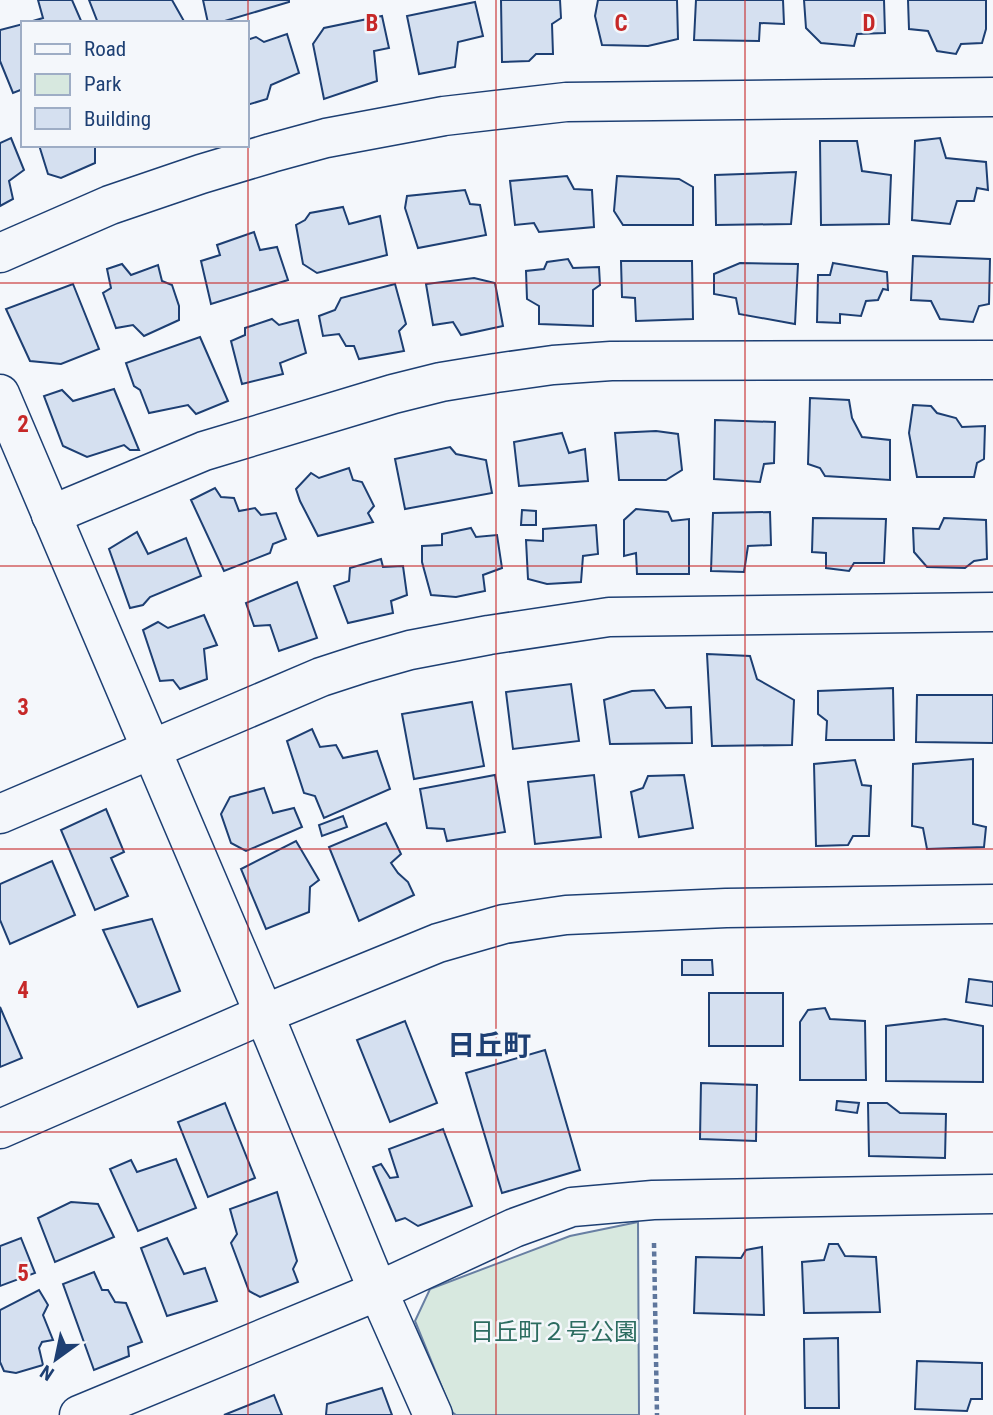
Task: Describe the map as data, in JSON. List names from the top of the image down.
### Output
{
  "districts": ["日丘町"],
  "parks": ["日丘町２号公園"],
  "legend": ["Road", "Park", "Building"],
  "north": "bottom left",
  "grid": {
    "columns": ["B", "C", "D"],
    "rows": [
      "2",
      "3",
      "4",
      "5"
    ]
  }
}
